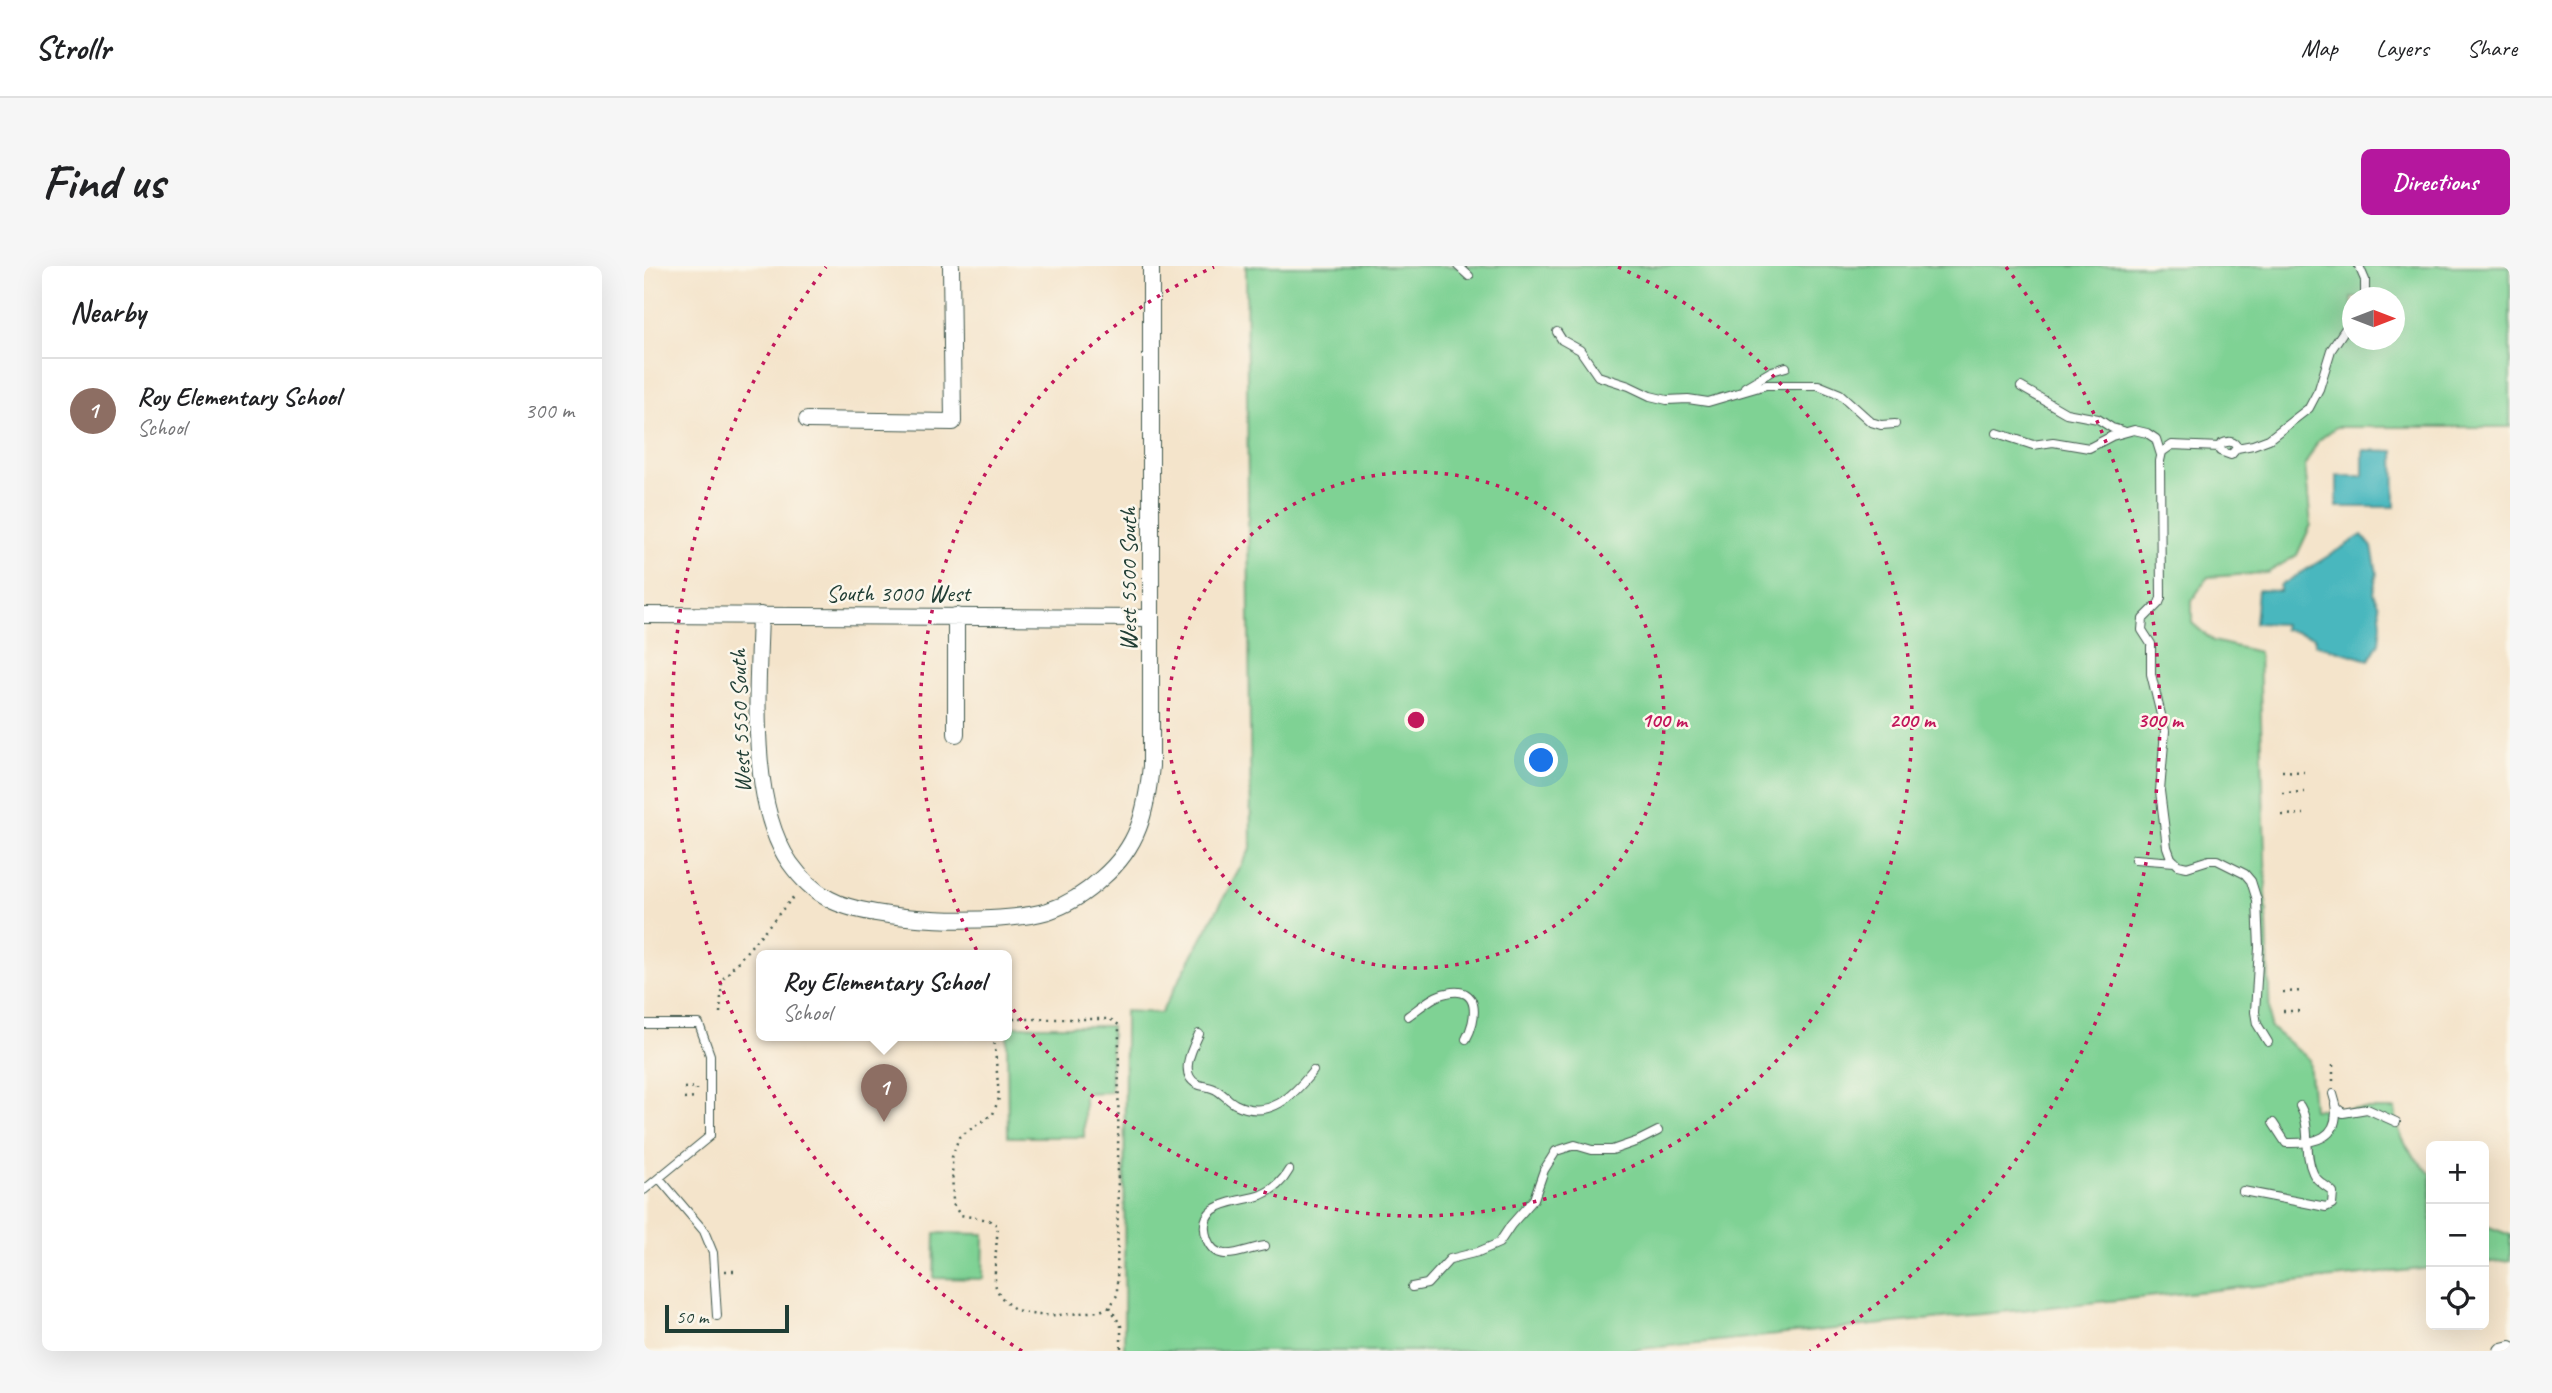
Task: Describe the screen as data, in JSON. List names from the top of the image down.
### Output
{
  "streets": {
    "street": ["West 5500 South", "South 3000 West", "West 5550 South"]
  },
  "crossings": [
    ["West 5500 South", "South 3000 West"],
    ["West 5500 South", "West 5550 South"],
    ["South 3000 West", "West 5550 South"]
  ],
  "scale_bar": "50 m",
  "north": "right",
  "page": {
    "header": "Strollr",
    "nav": ["Map", "Layers", "Share"],
    "buttons": "Directions",
    "title": "Find us",
    "heading": "Nearby",
    "list": [
      {
        "mark": "1",
        "name": "Roy Elementary School",
        "note": "School",
        "value": "300 m"
      }
    ],
    "popup": ["Roy Elementary School", "School"],
    "pins": "1",
    "map_buttons": ["+", "−"],
    "scale": "50 m"
  },
  "rings": ["100 m", "200 m", "300 m"]
}
